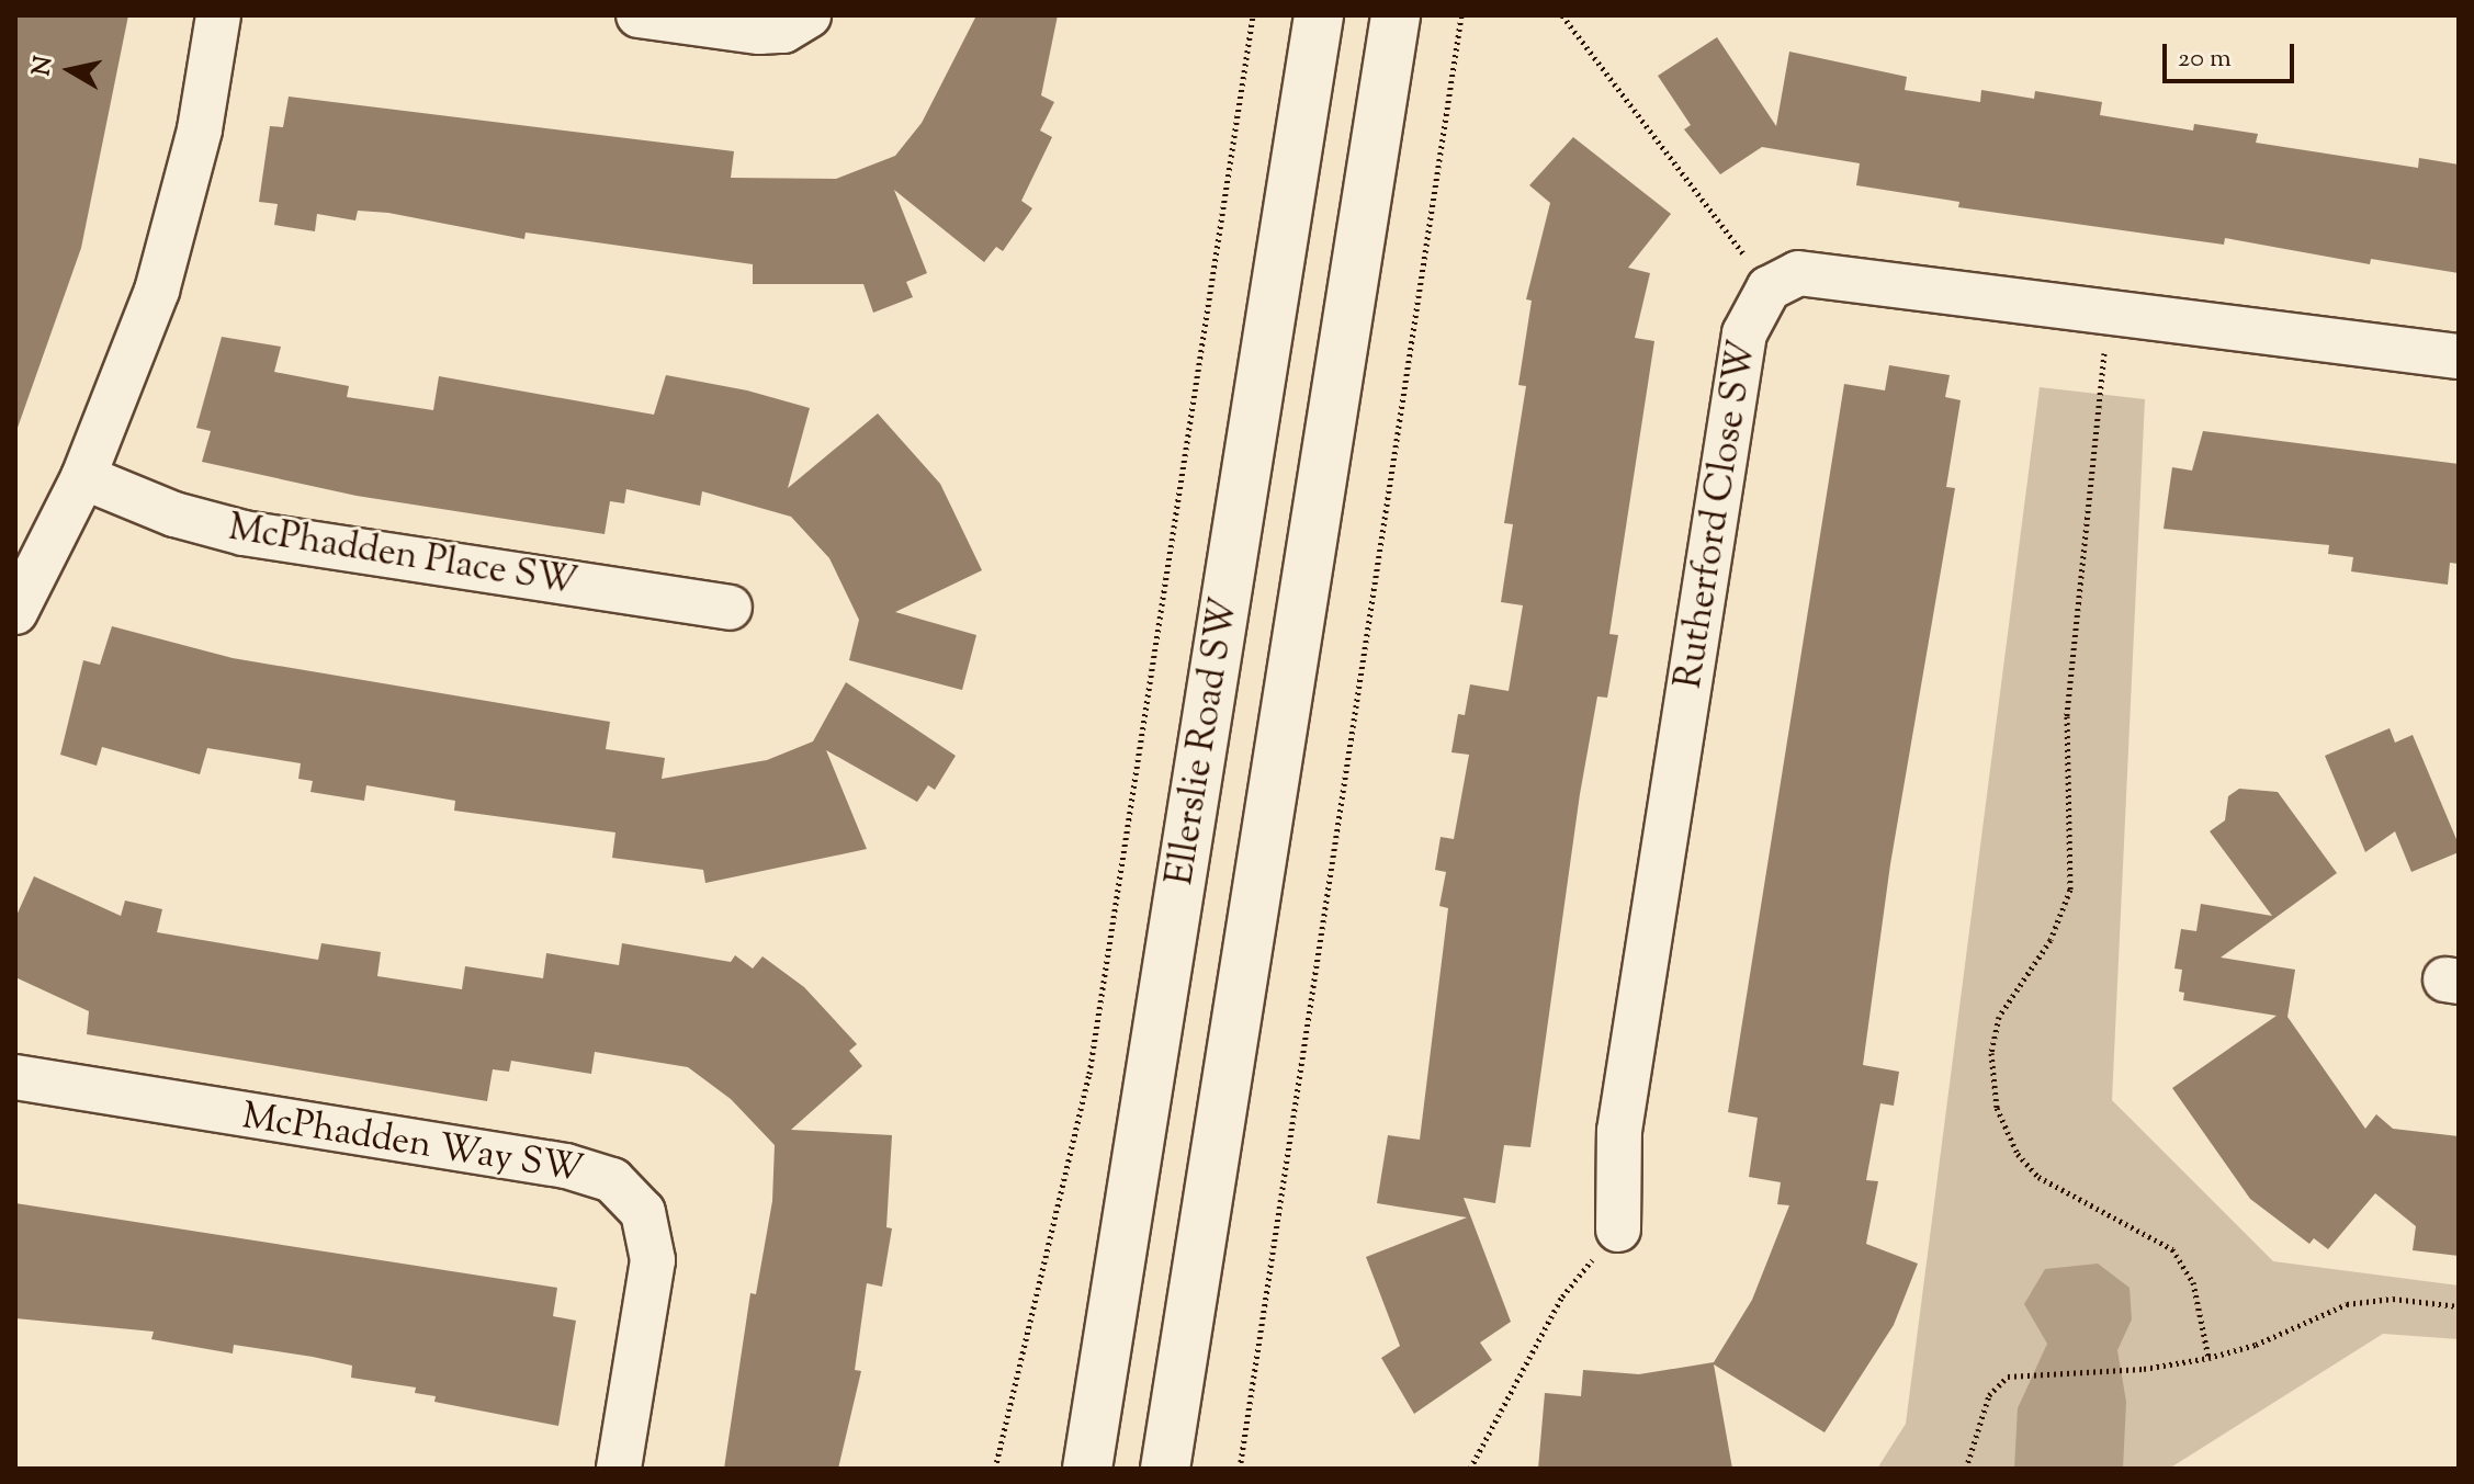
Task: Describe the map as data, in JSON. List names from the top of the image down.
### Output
{
  "streets": {
    "main road": ["Ellerslie Road SW"],
    "street": ["Rutherford Close SW", "McPhadden Place SW", "McPhadden Way SW"]
  },
  "scale_bar": "20 m",
  "north": "left"
}
